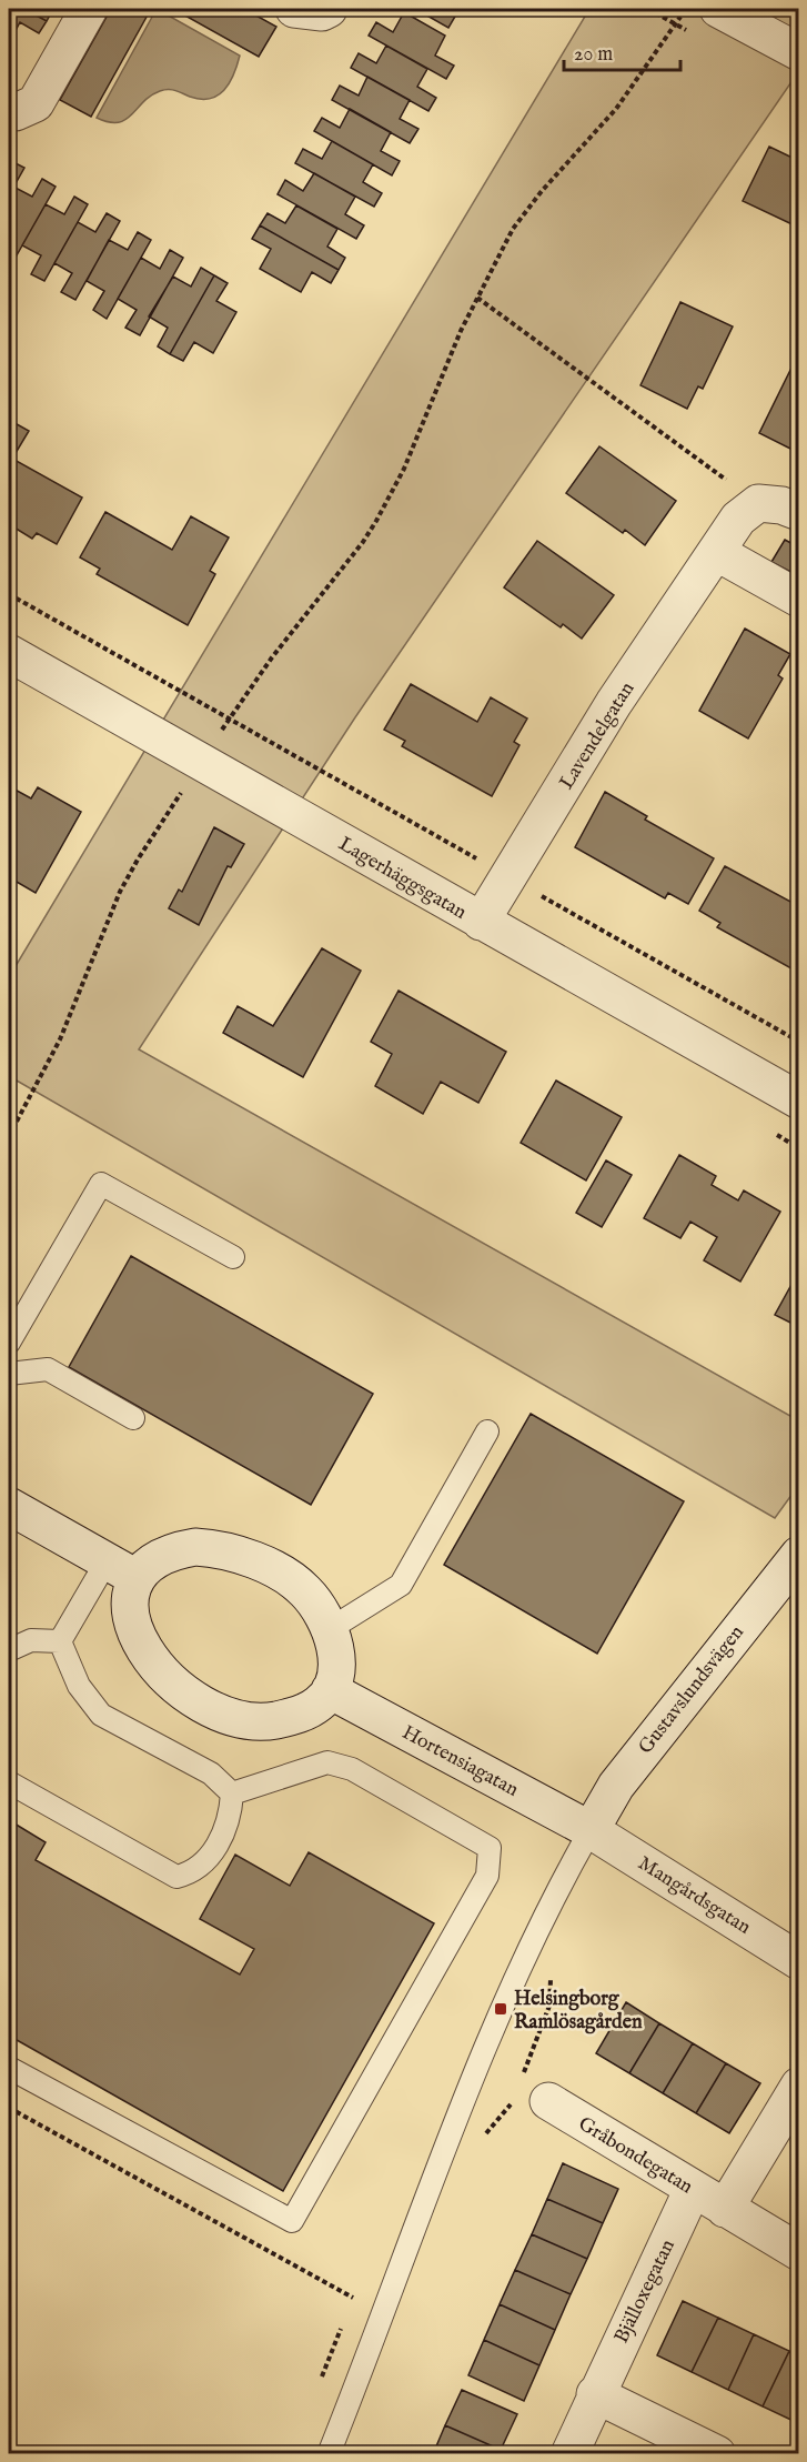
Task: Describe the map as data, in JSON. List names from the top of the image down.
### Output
{
  "streets": {
    "street": [
      "Lavendelgatan",
      "Lagerhäggsgatan",
      "Gustavslundsvägen",
      "Hortensiagatan",
      "Mangårdsgatan",
      "Gråbondegatan",
      "Bjälloxegatan"
    ]
  },
  "crossings": [
    ["Lavendelgatan", "Lagerhäggsgatan"],
    ["Gustavslundsvägen", "Hortensiagatan"],
    ["Gustavslundsvägen", "Mangårdsgatan"],
    ["Hortensiagatan", "Mangårdsgatan"],
    ["Gråbondegatan", "Bjälloxegatan"]
  ],
  "places": {
    "transit": ["Helsingborg Ramlösagården"]
  },
  "scale_bar": "20 m"
}
